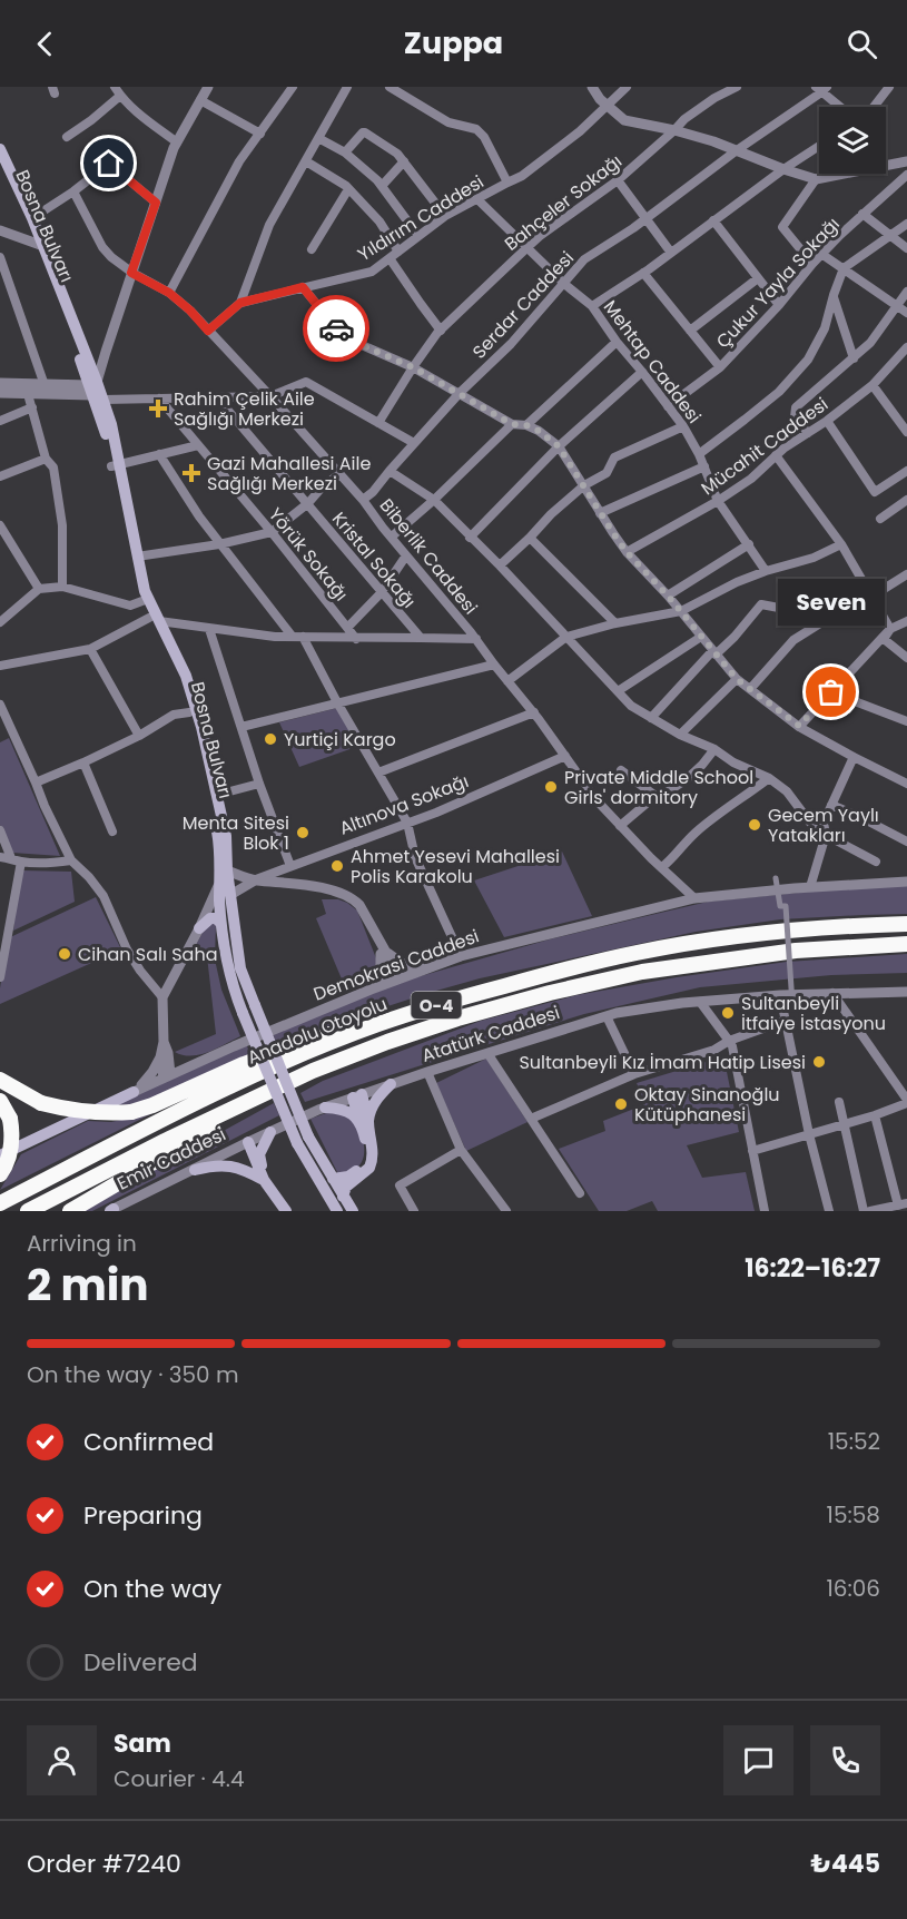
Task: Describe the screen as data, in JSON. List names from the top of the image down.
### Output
{
  "streets": {
    "highway": ["O-4", "Anadolu Otoyolu"],
    "main road": ["Bosna Bulvarı", "Demokrasi Caddesi"],
    "street": [
      "Bahçeler Sokağı",
      "Yıldırım Caddesi",
      "Çukur Yayla Sokağı",
      "Serdar Caddesi",
      "Mehtap Caddesi",
      "Mücahit Caddesi",
      "Yörük Sokağı",
      "Biberlik Caddesi",
      "Kristal Sokağı",
      "Altınova Sokağı",
      "Atatürk Caddesi",
      "Emir Caddesi"
    ]
  },
  "crossings": [
    ["Bahçeler Sokağı", "Mehtap Caddesi"],
    ["Yıldırım Caddesi", "Mehtap Caddesi"],
    ["Yıldırım Caddesi", "Biberlik Caddesi"],
    ["Bosna Bulvarı", "Altınova Sokağı"],
    ["Çukur Yayla Sokağı", "Mehtap Caddesi"],
    ["Serdar Caddesi", "Mehtap Caddesi"],
    ["Serdar Caddesi", "Biberlik Caddesi"],
    ["Mehtap Caddesi", "Mücahit Caddesi"],
    ["Biberlik Caddesi", "Altınova Sokağı"],
    ["Biberlik Caddesi", "Demokrasi Caddesi"],
    ["Atatürk Caddesi", "Emir Caddesi"]
  ],
  "places": {
    "health": ["Rahim Çelik Aile Sağlığı Merkezi", "Gazi Mahallesi Aile Sağlığı Merkezi"],
    "other": [
      "Seven",
      "Yurtiçi Kargo",
      "Private Middle School Girls' dormitory",
      "Gecem Yaylı Yatakları",
      "Menta Sitesi Blok 1",
      "Ahmet Yesevi Mahallesi Polis Karakolu",
      "Cihan Salı Saha",
      "Sultanbeyli İtfaiye İstasyonu",
      "Sultanbeyli Kız İmam Hatip Lisesi",
      "Oktay Sinanoğlu Kütüphanesi"
    ]
  },
  "page": {
    "header": "Zuppa",
    "bubble": "Seven",
    "heading": ["2 min", "Arriving in", "16:22–16:27"],
    "panel": [
      "Sam",
      "Courier · 4.4",
      "Order #7240",
      "₺445"
    ],
    "bar": "On the way · 350 m",
    "list": [
      ["Confirmed", "15:52"],
      ["Preparing", "15:58"],
      ["On the way", "16:06"],
      "Delivered"
    ]
  }
}
